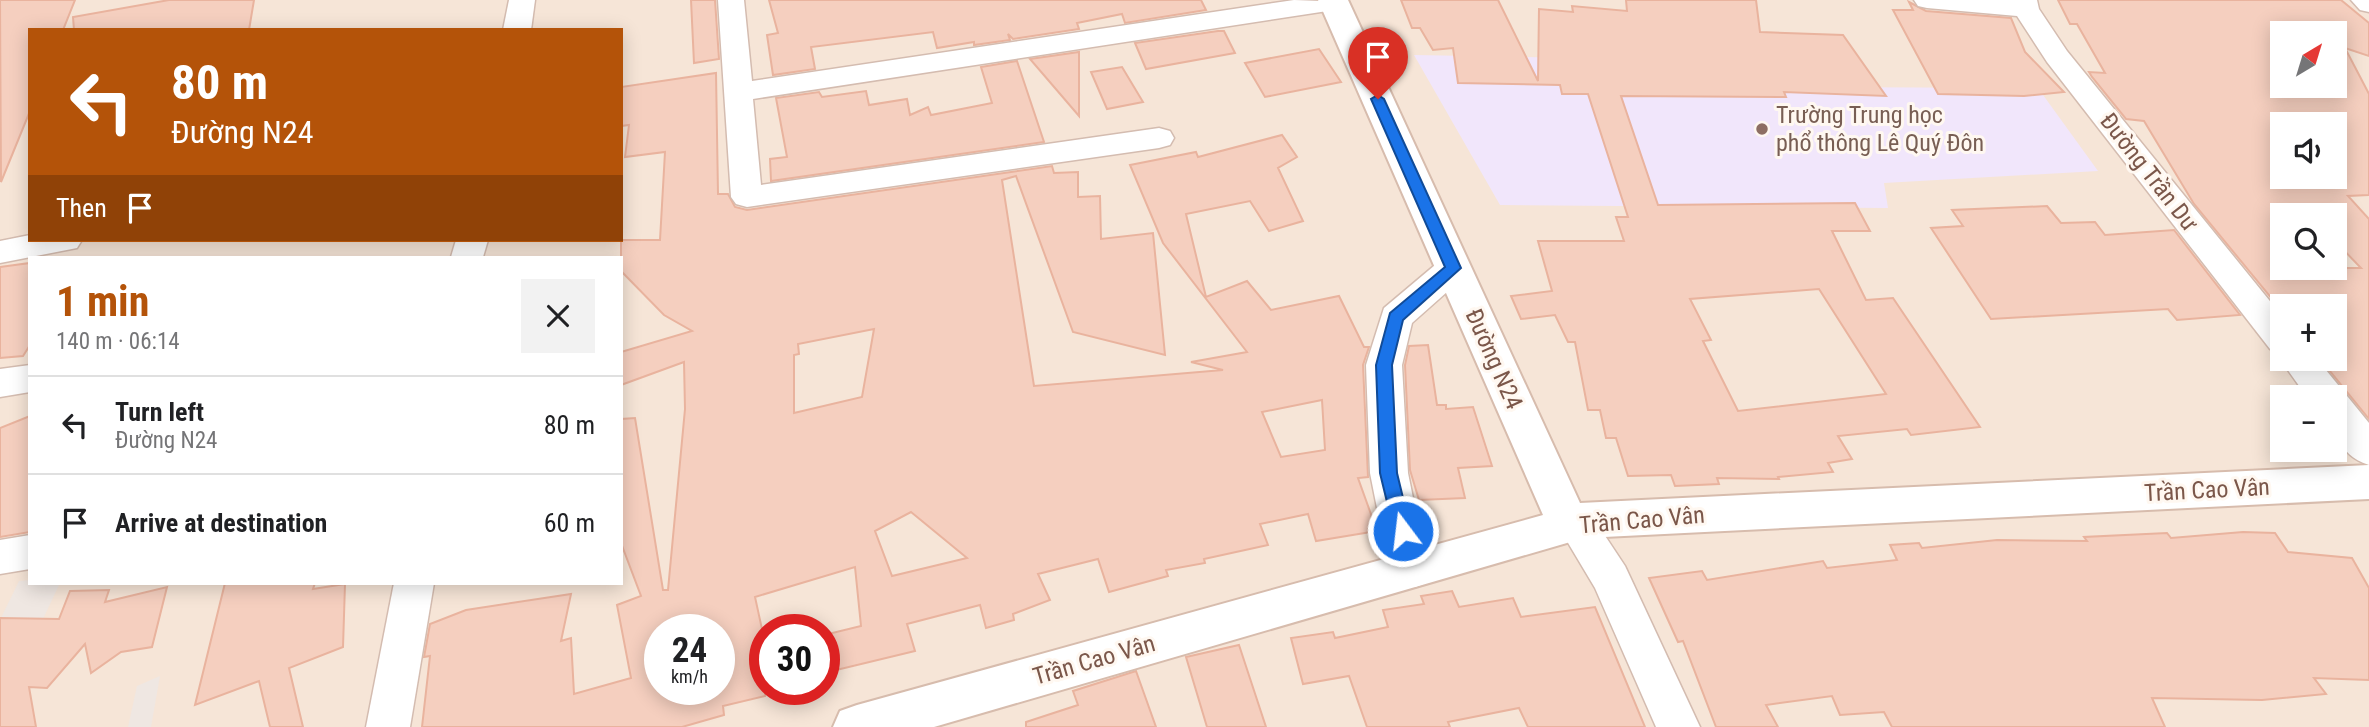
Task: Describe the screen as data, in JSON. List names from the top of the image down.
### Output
{
  "streets": {
    "street": ["Đường Trần Dư", "Đường N24", "Trần Cao Vân"]
  },
  "crossings": [
    ["Đường N24", "Trần Cao Vân"]
  ],
  "places": ["Trường Trung học phổ thông Lê Quý Đôn"],
  "north": "top right",
  "page": {
    "map_buttons": ["+", "−"],
    "turn": ["80 m", "Đường N24"],
    "then": "Then",
    "heading": ["1 min", "140 m · 06:14"],
    "list": [
      {
        "name": "Turn left",
        "note": "Đường N24",
        "value": "80 m"
      },
      {
        "name": "Arrive at destination",
        "value": "60 m"
      }
    ],
    "speed": "24 km/h",
    "limit": "30"
  }
}
